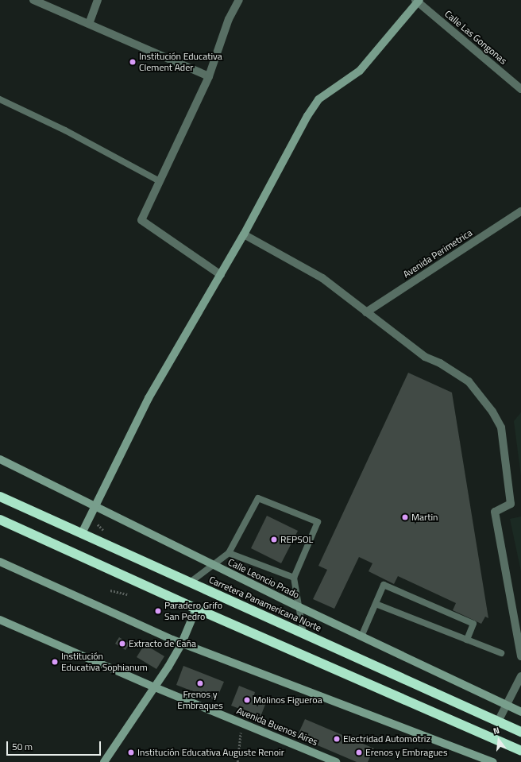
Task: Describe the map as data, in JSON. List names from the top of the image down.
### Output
{
  "streets": {
    "highway": ["Carretera Panamericana Norte"],
    "main road": ["Calle Leoncio Prado", "Avenida Buenos Aires"],
    "street": ["Calle Las Gongonas", "Avenida Perimetrica"]
  },
  "places": [
    "Institución Educativa Clement Ader",
    "Martin",
    "REPSOL",
    "Paradero Grifo San Pedro",
    "Extracto de Caña",
    "Institución Educativa Sophianum",
    "Frenos y Embraques",
    "Molinos Figueroa",
    "Electridad Automotriz",
    "Institución Educativa Auguste Renoir",
    "Erenos y Embragues"
  ],
  "scale_bar": "50 m",
  "north": "top"
}
